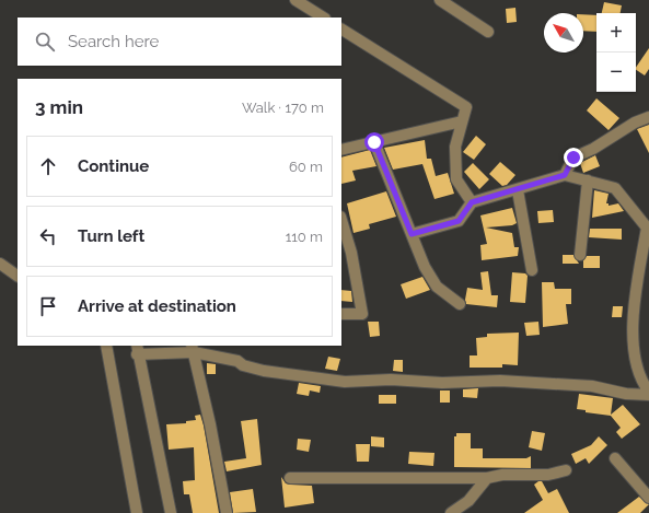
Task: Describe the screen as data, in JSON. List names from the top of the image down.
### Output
{
  "north": "top left",
  "page": {
    "map_buttons": ["+", "−"],
    "search": "Search here",
    "heading": ["3 min", "Walk · 170 m"],
    "list": [
      ["Continue", "60 m"],
      ["Turn left", "110 m"],
      "Arrive at destination"
    ]
  }
}
